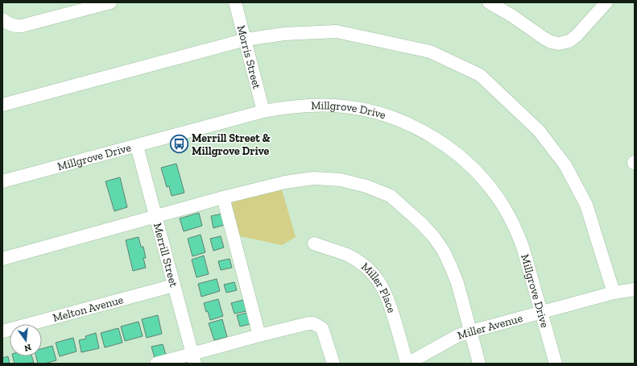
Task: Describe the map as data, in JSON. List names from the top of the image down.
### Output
{
  "streets": {
    "street": [
      "Morris Street",
      "Millgrove Drive",
      "Merrill Street",
      "Miller Place",
      "Melton Avenue",
      "Miller Avenue"
    ]
  },
  "crossings": [
    ["Morris Street", "Millgrove Drive"],
    ["Millgrove Drive", "Merrill Street"],
    ["Millgrove Drive", "Miller Avenue"],
    ["Merrill Street", "Melton Avenue"],
    ["Miller Place", "Miller Avenue"]
  ],
  "places": {
    "bus stop": ["Merrill Street & Millgrove Drive"]
  },
  "north": "bottom"
}
